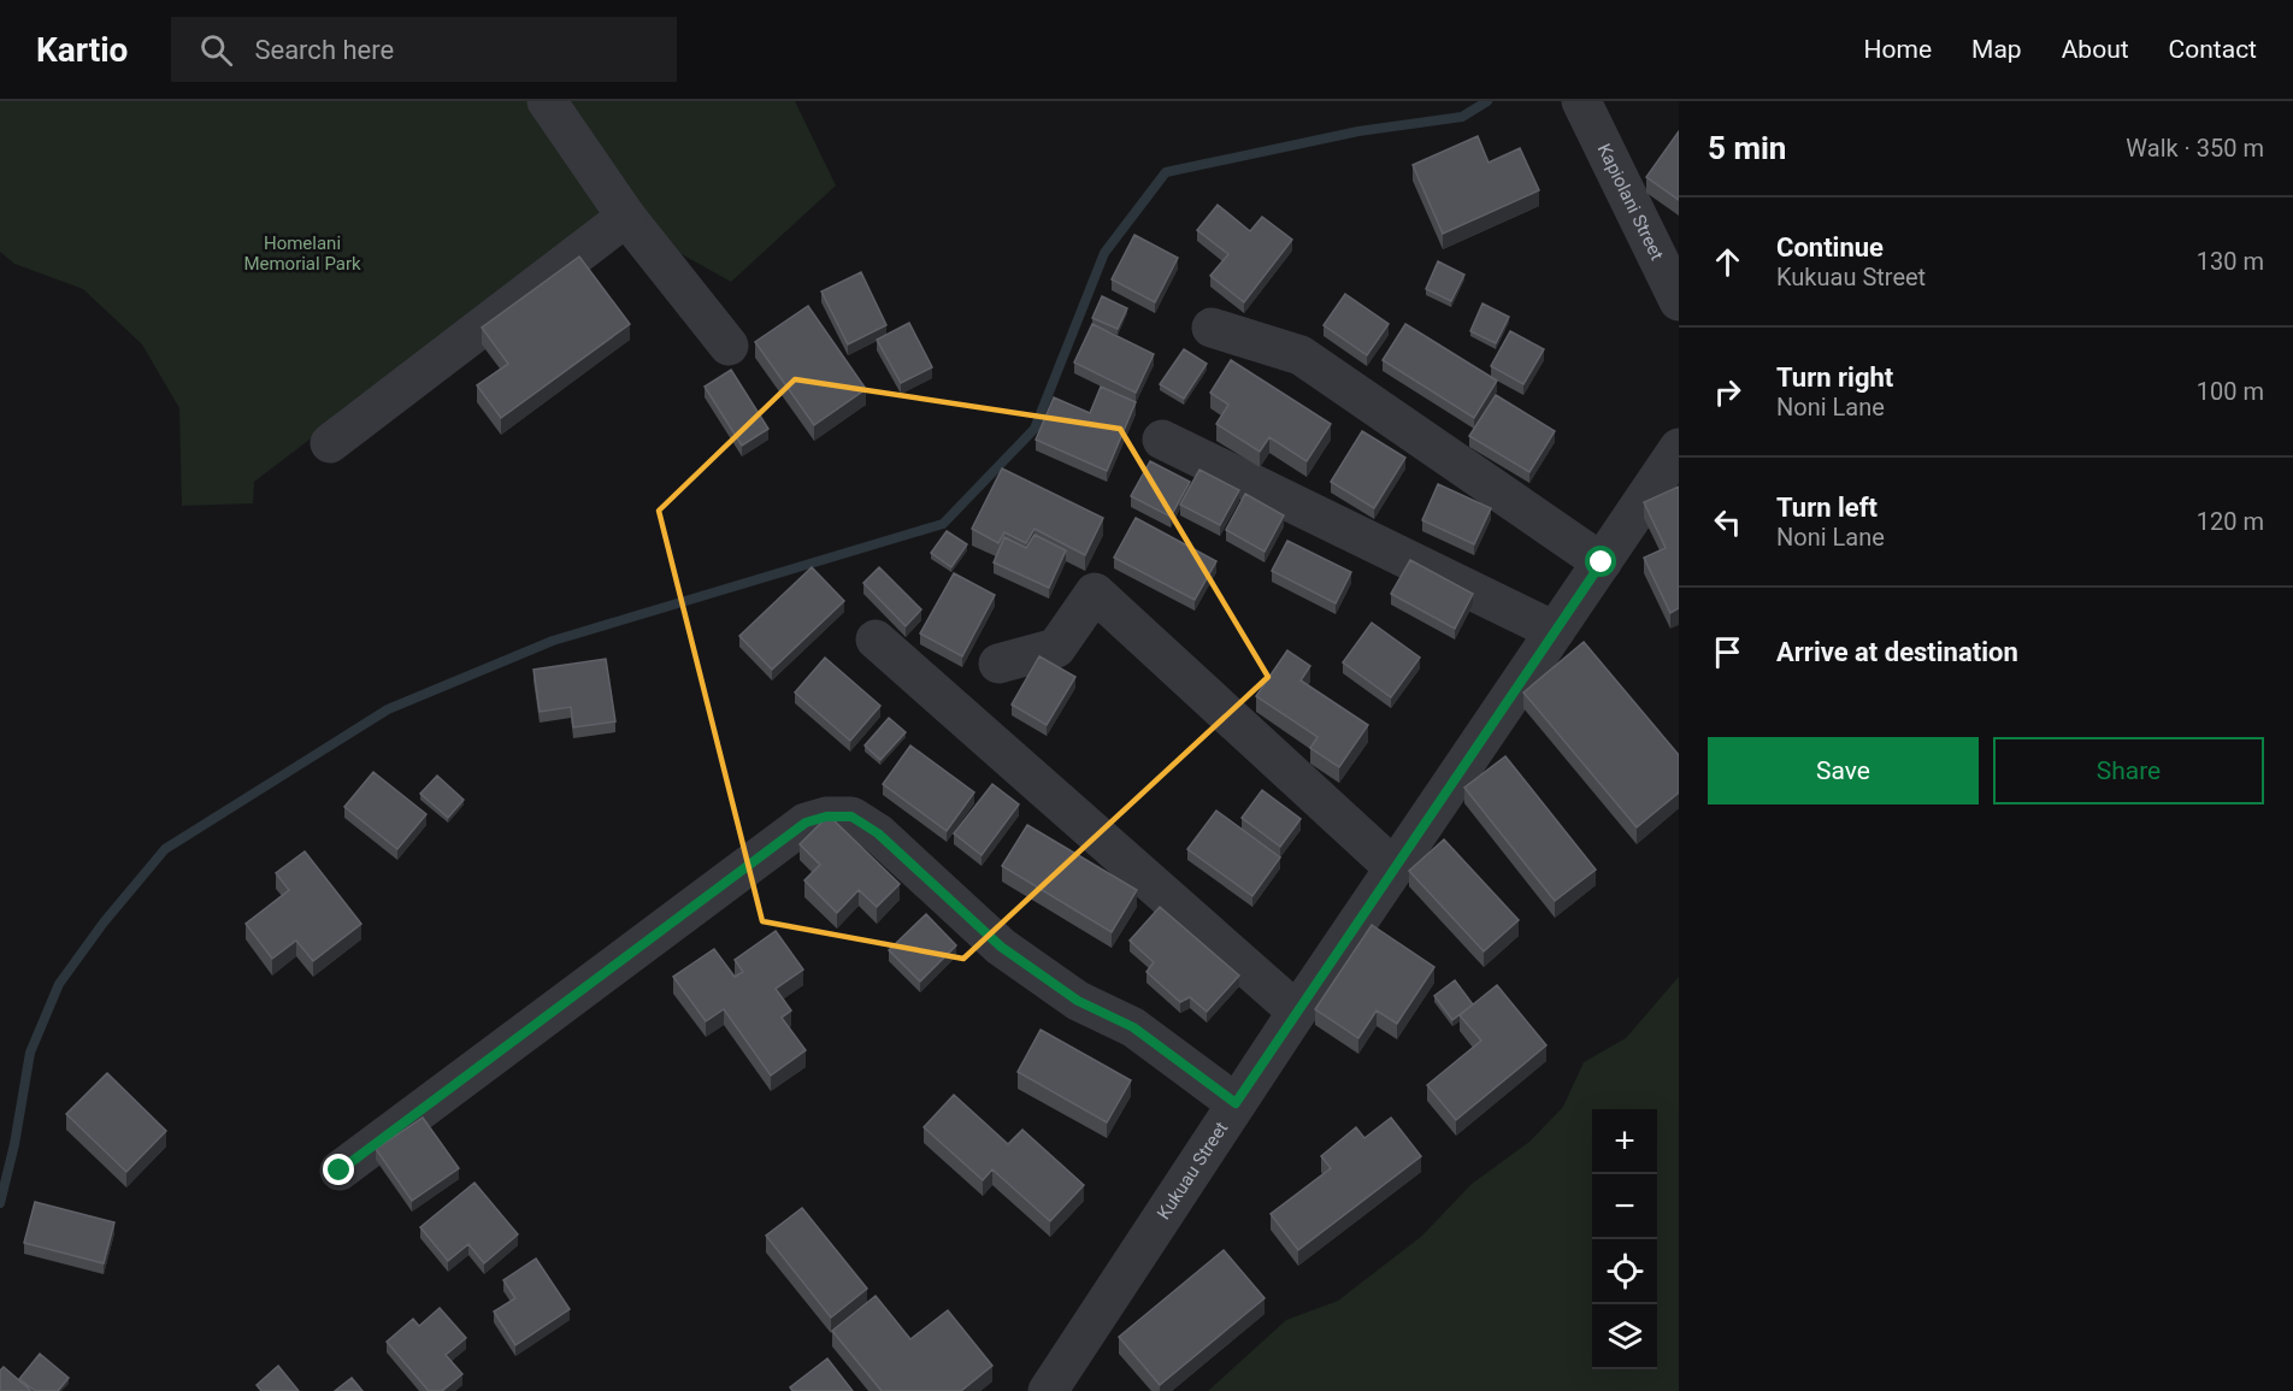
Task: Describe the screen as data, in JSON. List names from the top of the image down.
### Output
{
  "streets": {
    "street": ["Kapiolani Street", "Kukuau Street"]
  },
  "parks": ["Homelani Memorial Park"],
  "page": {
    "header": "Kartio",
    "search": "Search here",
    "nav": [
      "Home",
      "Map",
      "About",
      "Contact"
    ],
    "heading": ["5 min", "Walk · 350 m"],
    "list": [
      ["Continue", "Kukuau Street", "130 m"],
      ["Turn right", "Noni Lane", "100 m"],
      ["Turn left", "Noni Lane", "120 m"],
      "Arrive at destination"
    ],
    "buttons": ["Save", "Share"],
    "map_buttons": ["+", "−"]
  }
}
